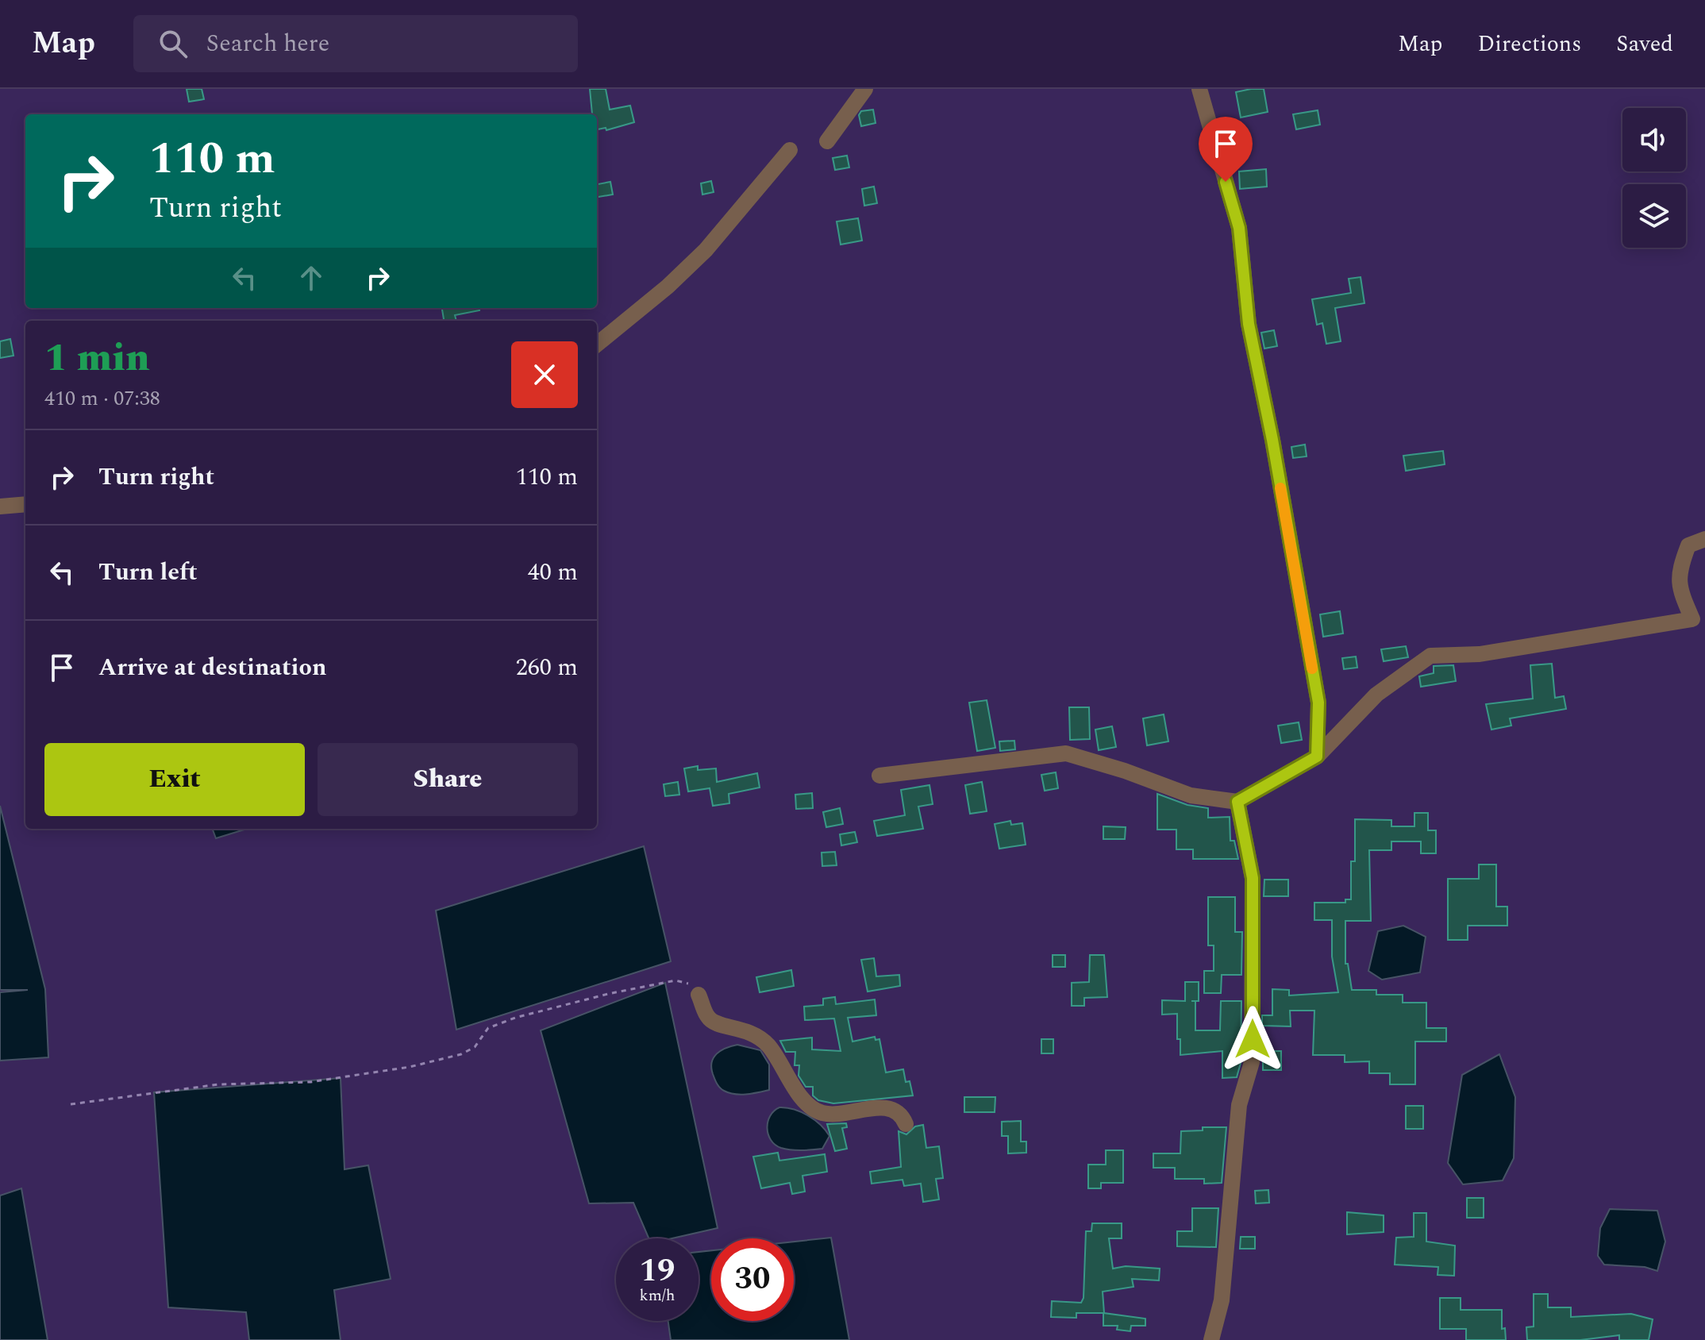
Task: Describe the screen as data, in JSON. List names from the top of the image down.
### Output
{
  "page": {
    "header": "Map",
    "search": "Search here",
    "nav": ["Map", "Directions", "Saved"],
    "turn": ["110 m", "Turn right"],
    "heading": ["1 min", "410 m · 07:38"],
    "list": [
      {
        "name": "Turn right",
        "value": "110 m"
      },
      {
        "name": "Turn left",
        "value": "40 m"
      },
      {
        "name": "Arrive at destination",
        "value": "260 m"
      }
    ],
    "buttons": ["Exit", "Share"],
    "speed": "19 km/h",
    "limit": "30"
  }
}
